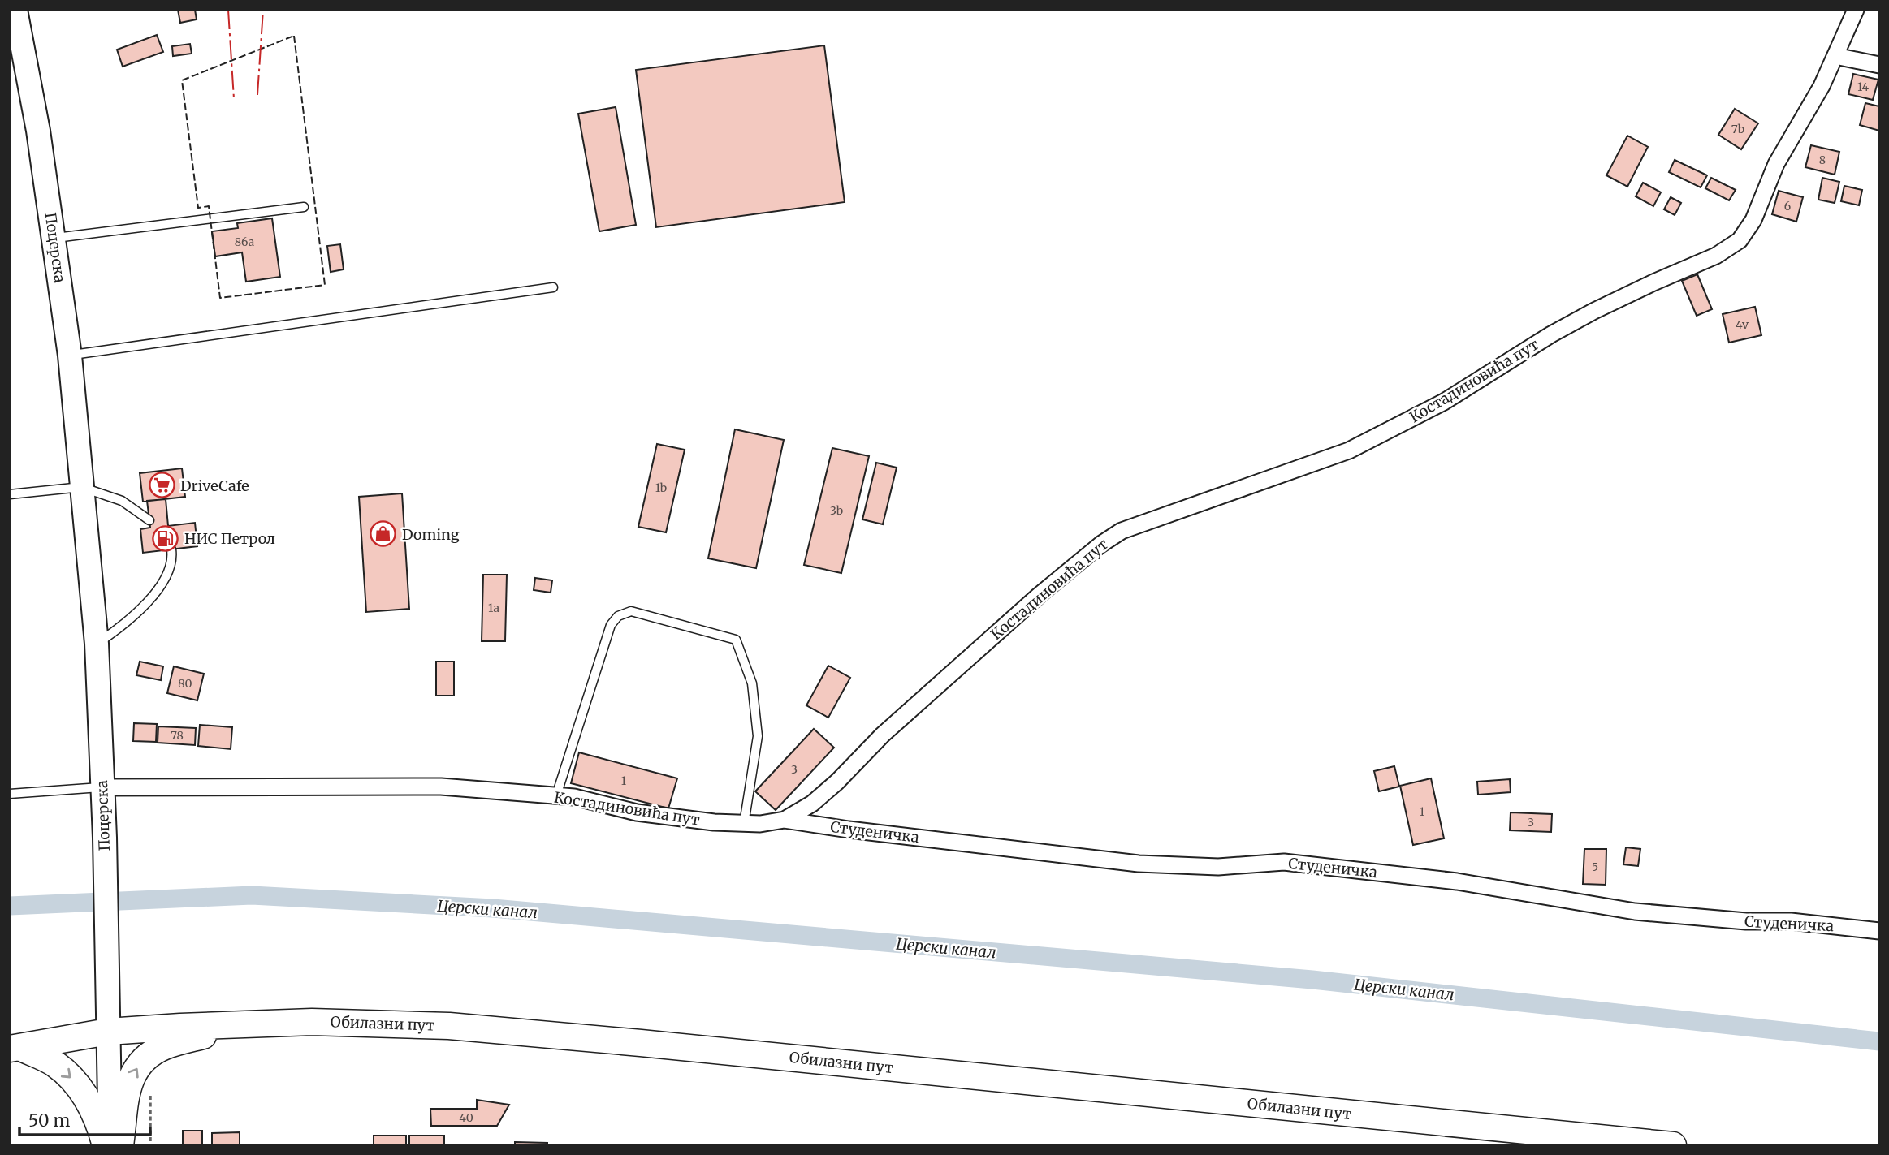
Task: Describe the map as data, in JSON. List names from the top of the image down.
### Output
{
  "streets": {
    "main road": ["Поцерска", "Обилазни пут"],
    "street": ["Костадиновића пут", "Студеничка"]
  },
  "crossings": [
    ["Поцерска", "Костадиновића пут"],
    ["Поцерска", "Обилазни пут"],
    ["Костадиновића пут", "Студеничка"]
  ],
  "water": ["Церски канал"],
  "places": {
    "supermarket": ["DriveCafe"],
    "shop": ["Doming"],
    "fuel station": ["НИС Петрол"]
  },
  "house_numbers": [
    "14",
    "7b",
    "8",
    "6",
    "86a",
    "4v",
    "1b",
    "3b",
    "1a",
    "80",
    "78",
    "3",
    "1",
    "1",
    "3",
    "5",
    "40"
  ],
  "scale_bar": "50 m"
}
